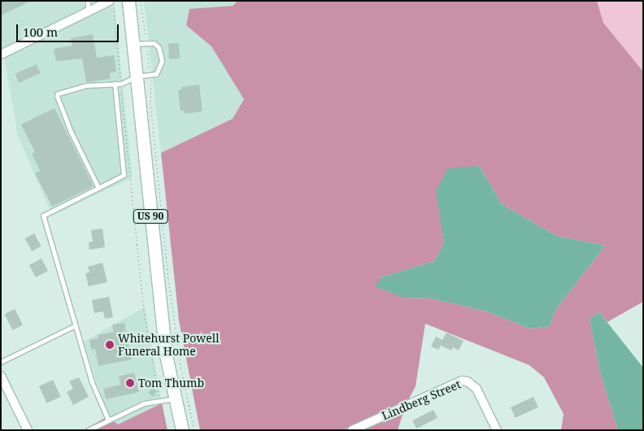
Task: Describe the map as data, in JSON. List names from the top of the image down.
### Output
{
  "streets": {
    "main road": ["US 90"],
    "street": ["Lindberg Street"]
  },
  "places": ["Whitehurst Powell Funeral Home", "Tom Thumb"],
  "scale_bar": "100 m"
}
